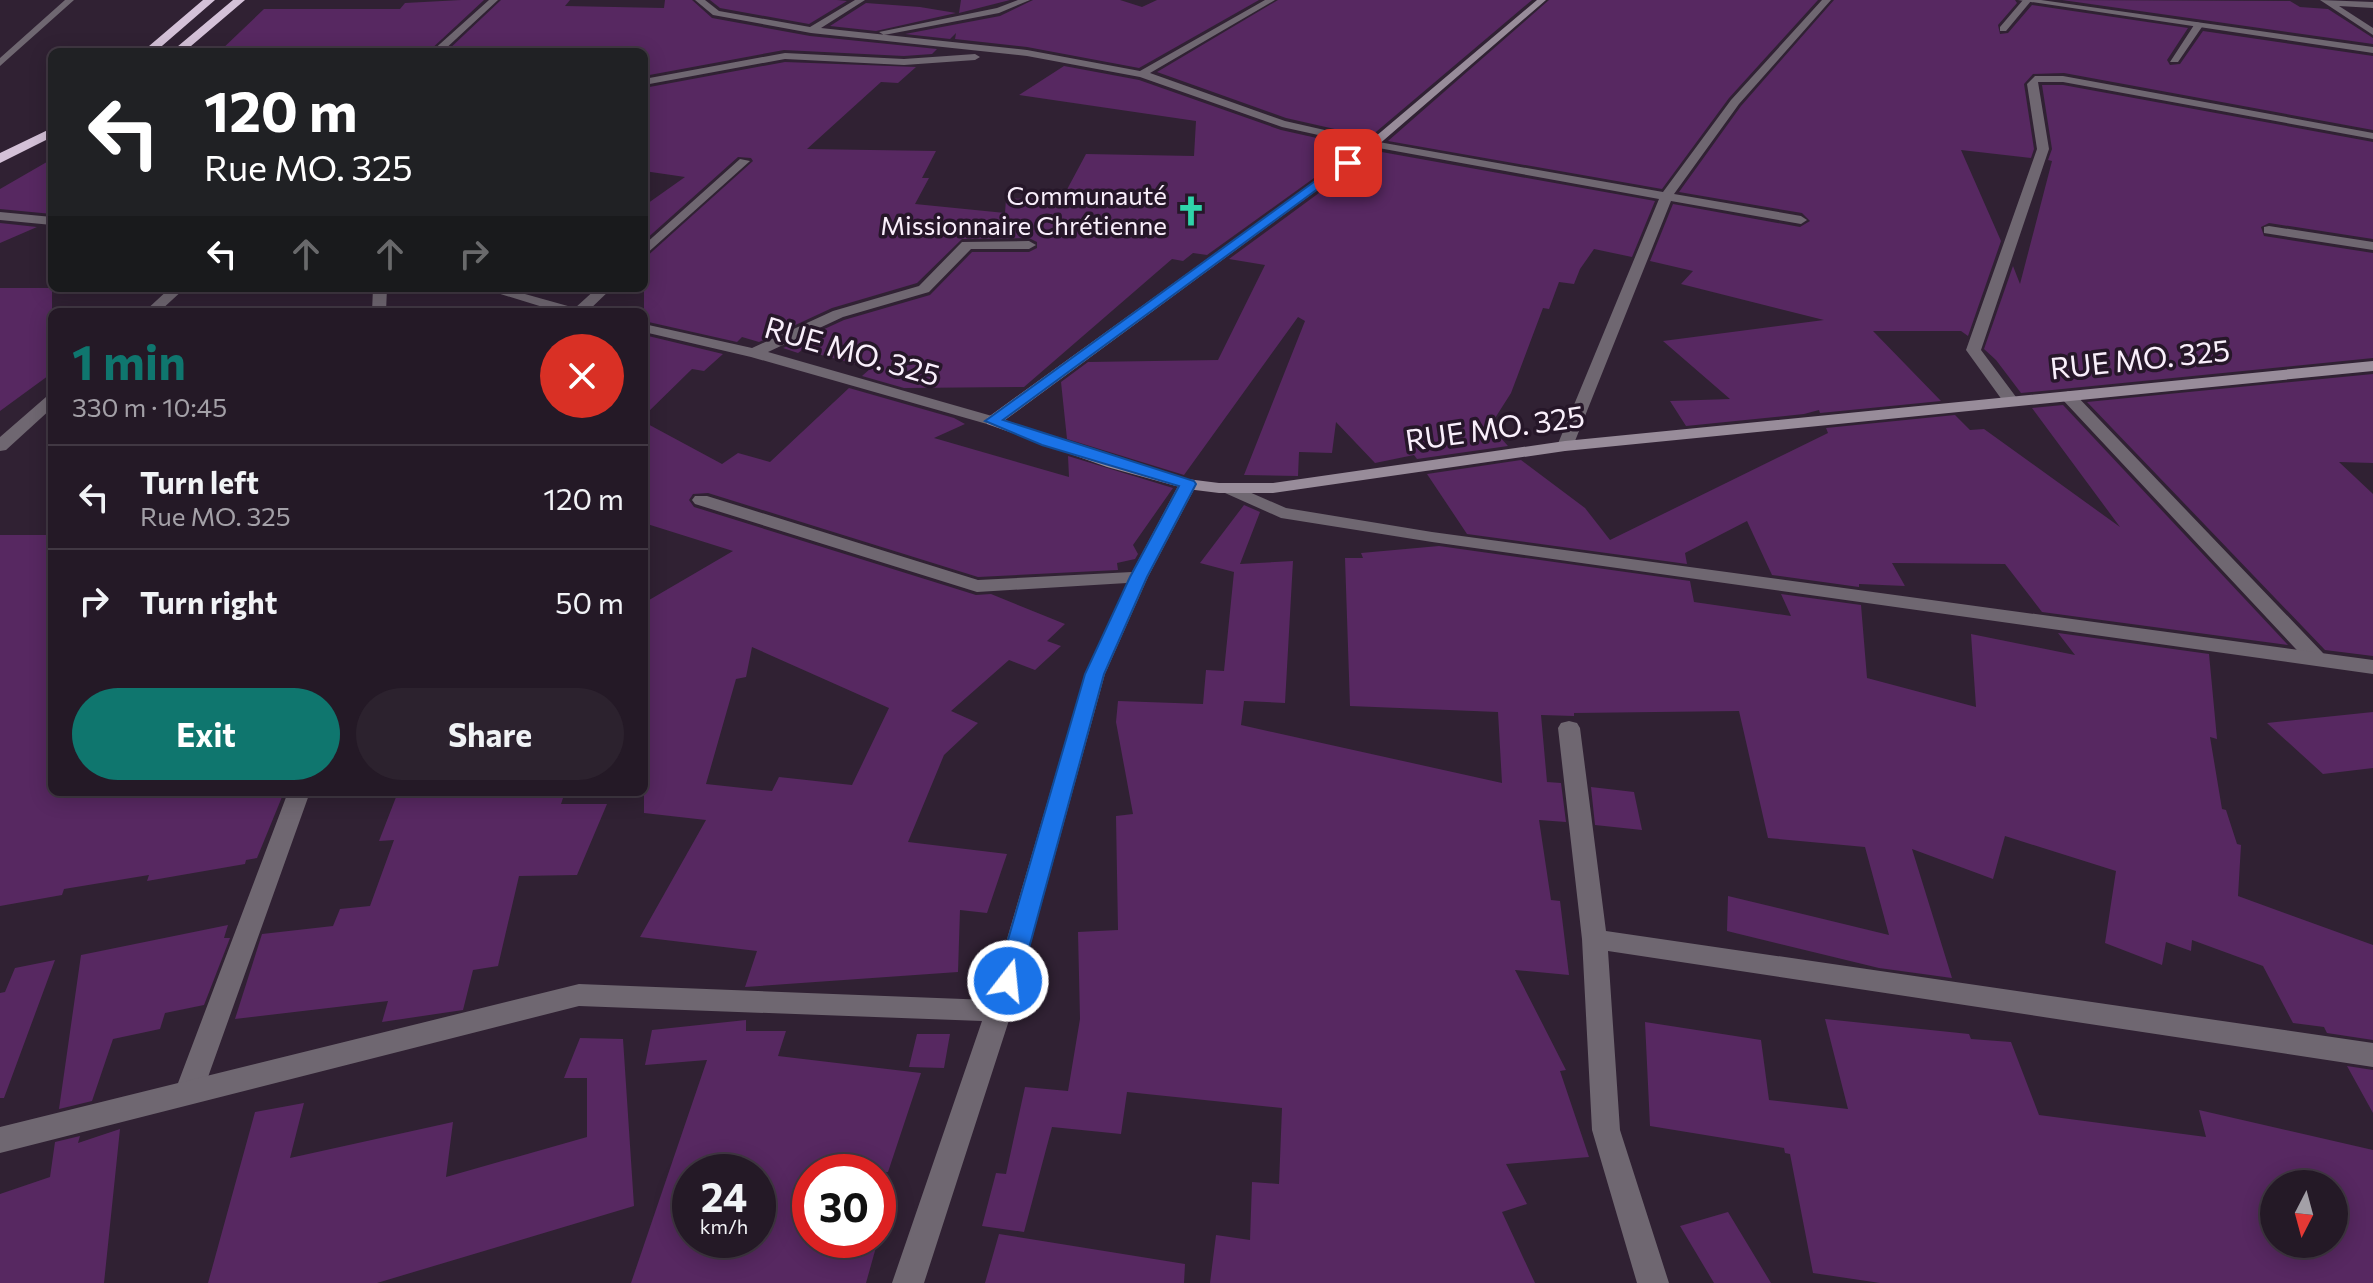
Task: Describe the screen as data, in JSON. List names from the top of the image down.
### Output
{
  "streets": {
    "street": ["RUE MO. 325"]
  },
  "places": {
    "church": ["Communauté Missionnaire Chrétienne"]
  },
  "north": "bottom",
  "page": {
    "turn": ["120 m", "Rue MO. 325"],
    "heading": ["1 min", "330 m · 10:45"],
    "list": [
      {
        "name": "Turn left",
        "note": "Rue MO. 325",
        "value": "120 m"
      },
      {
        "name": "Turn right",
        "value": "50 m"
      }
    ],
    "buttons": ["Exit", "Share"],
    "speed": "24 km/h",
    "limit": "30"
  }
}
